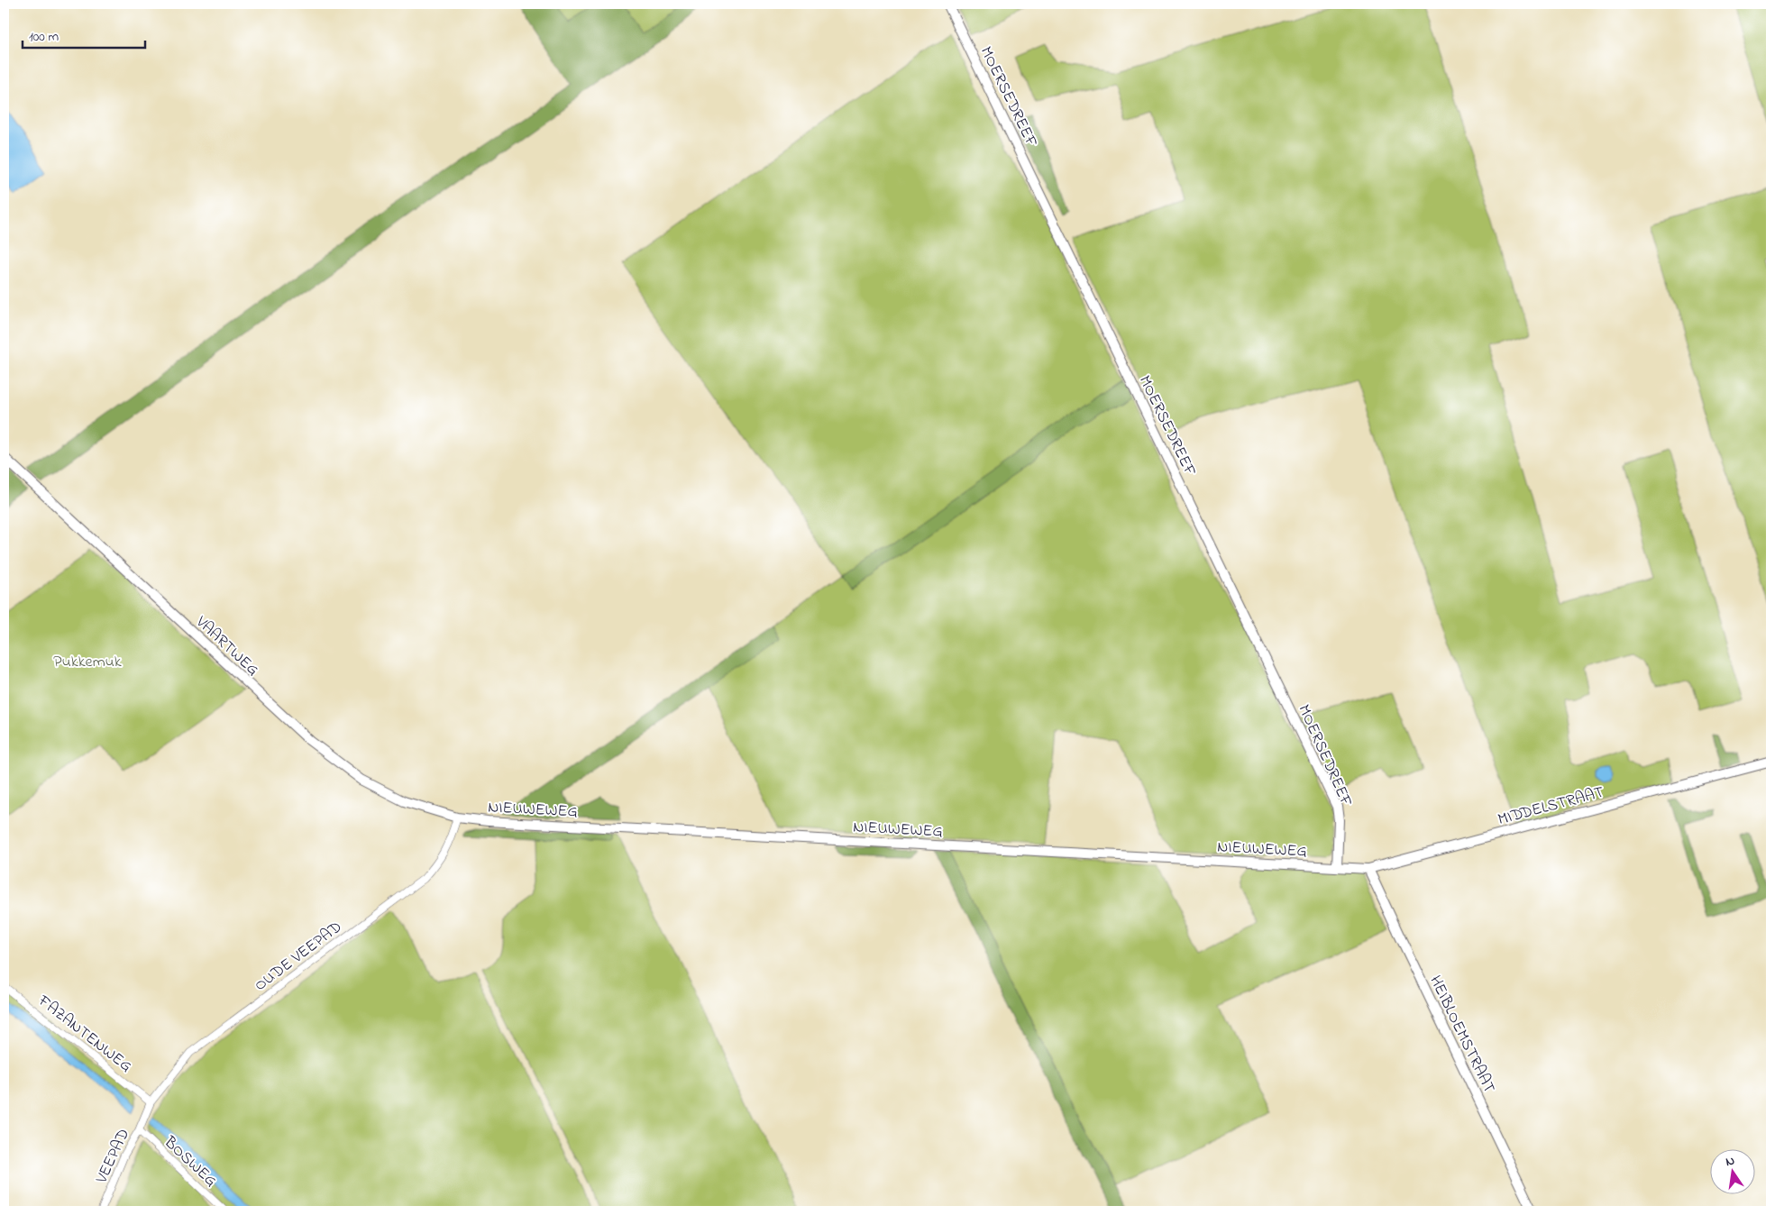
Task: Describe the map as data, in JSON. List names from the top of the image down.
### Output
{
  "streets": {
    "street": [
      "MOERSEDREEF",
      "VAARTWEG",
      "MIDDELSTRAAT",
      "NIEUWEWEG",
      "OUDE VEEPAD",
      "FAZANTENWEG",
      "HEIBLOEMSTRAAT",
      "VEEPAD",
      "BOSWEG"
    ]
  },
  "crossings": [
    ["MOERSEDREEF", "MIDDELSTRAAT"],
    ["MOERSEDREEF", "NIEUWEWEG"],
    ["VAARTWEG", "NIEUWEWEG"],
    ["VAARTWEG", "OUDE VEEPAD"],
    ["MIDDELSTRAAT", "NIEUWEWEG"],
    ["MIDDELSTRAAT", "HEIBLOEMSTRAAT"],
    ["NIEUWEWEG", "OUDE VEEPAD"],
    ["OUDE VEEPAD", "FAZANTENWEG"],
    ["OUDE VEEPAD", "VEEPAD"],
    ["VEEPAD", "BOSWEG"]
  ],
  "parks": ["Pukkemuk"],
  "scale_bar": "100 m",
  "north": "top"
}
